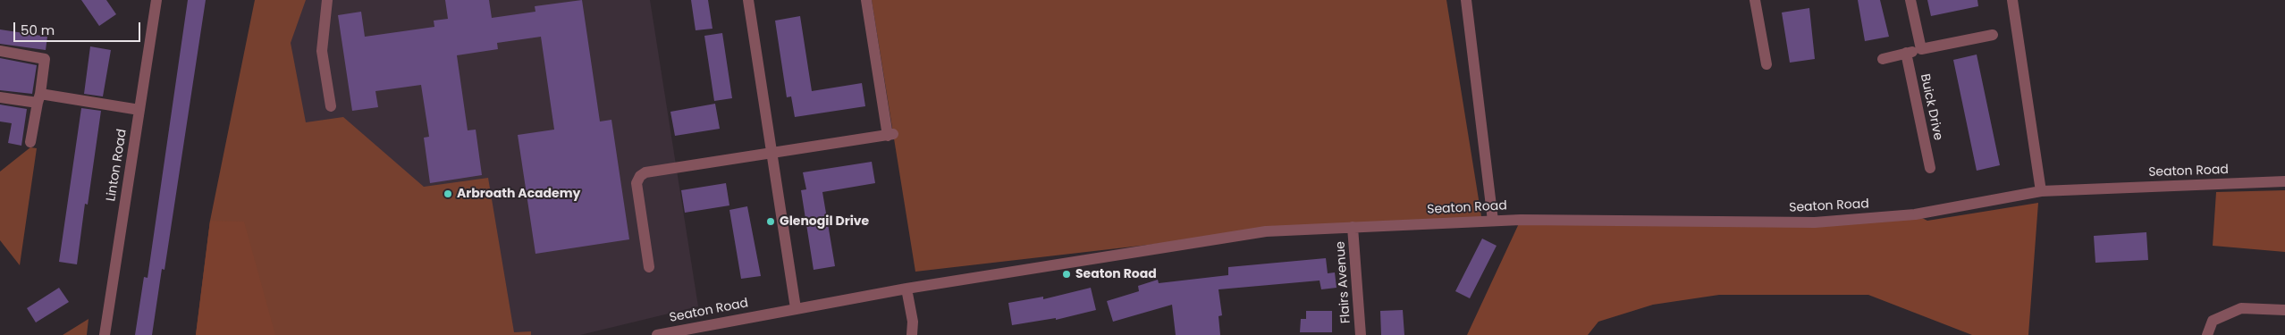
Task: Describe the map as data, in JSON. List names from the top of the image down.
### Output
{
  "streets": {
    "street": [
      "Buick Drive",
      "Linton Road",
      "Seaton Road",
      "Flairs Avenue"
    ]
  },
  "crossings": [
    ["Seaton Road", "Flairs Avenue"]
  ],
  "places": ["Arbroath Academy", "Glenogil Drive", "Seaton Road"],
  "scale_bar": "50 m"
}
